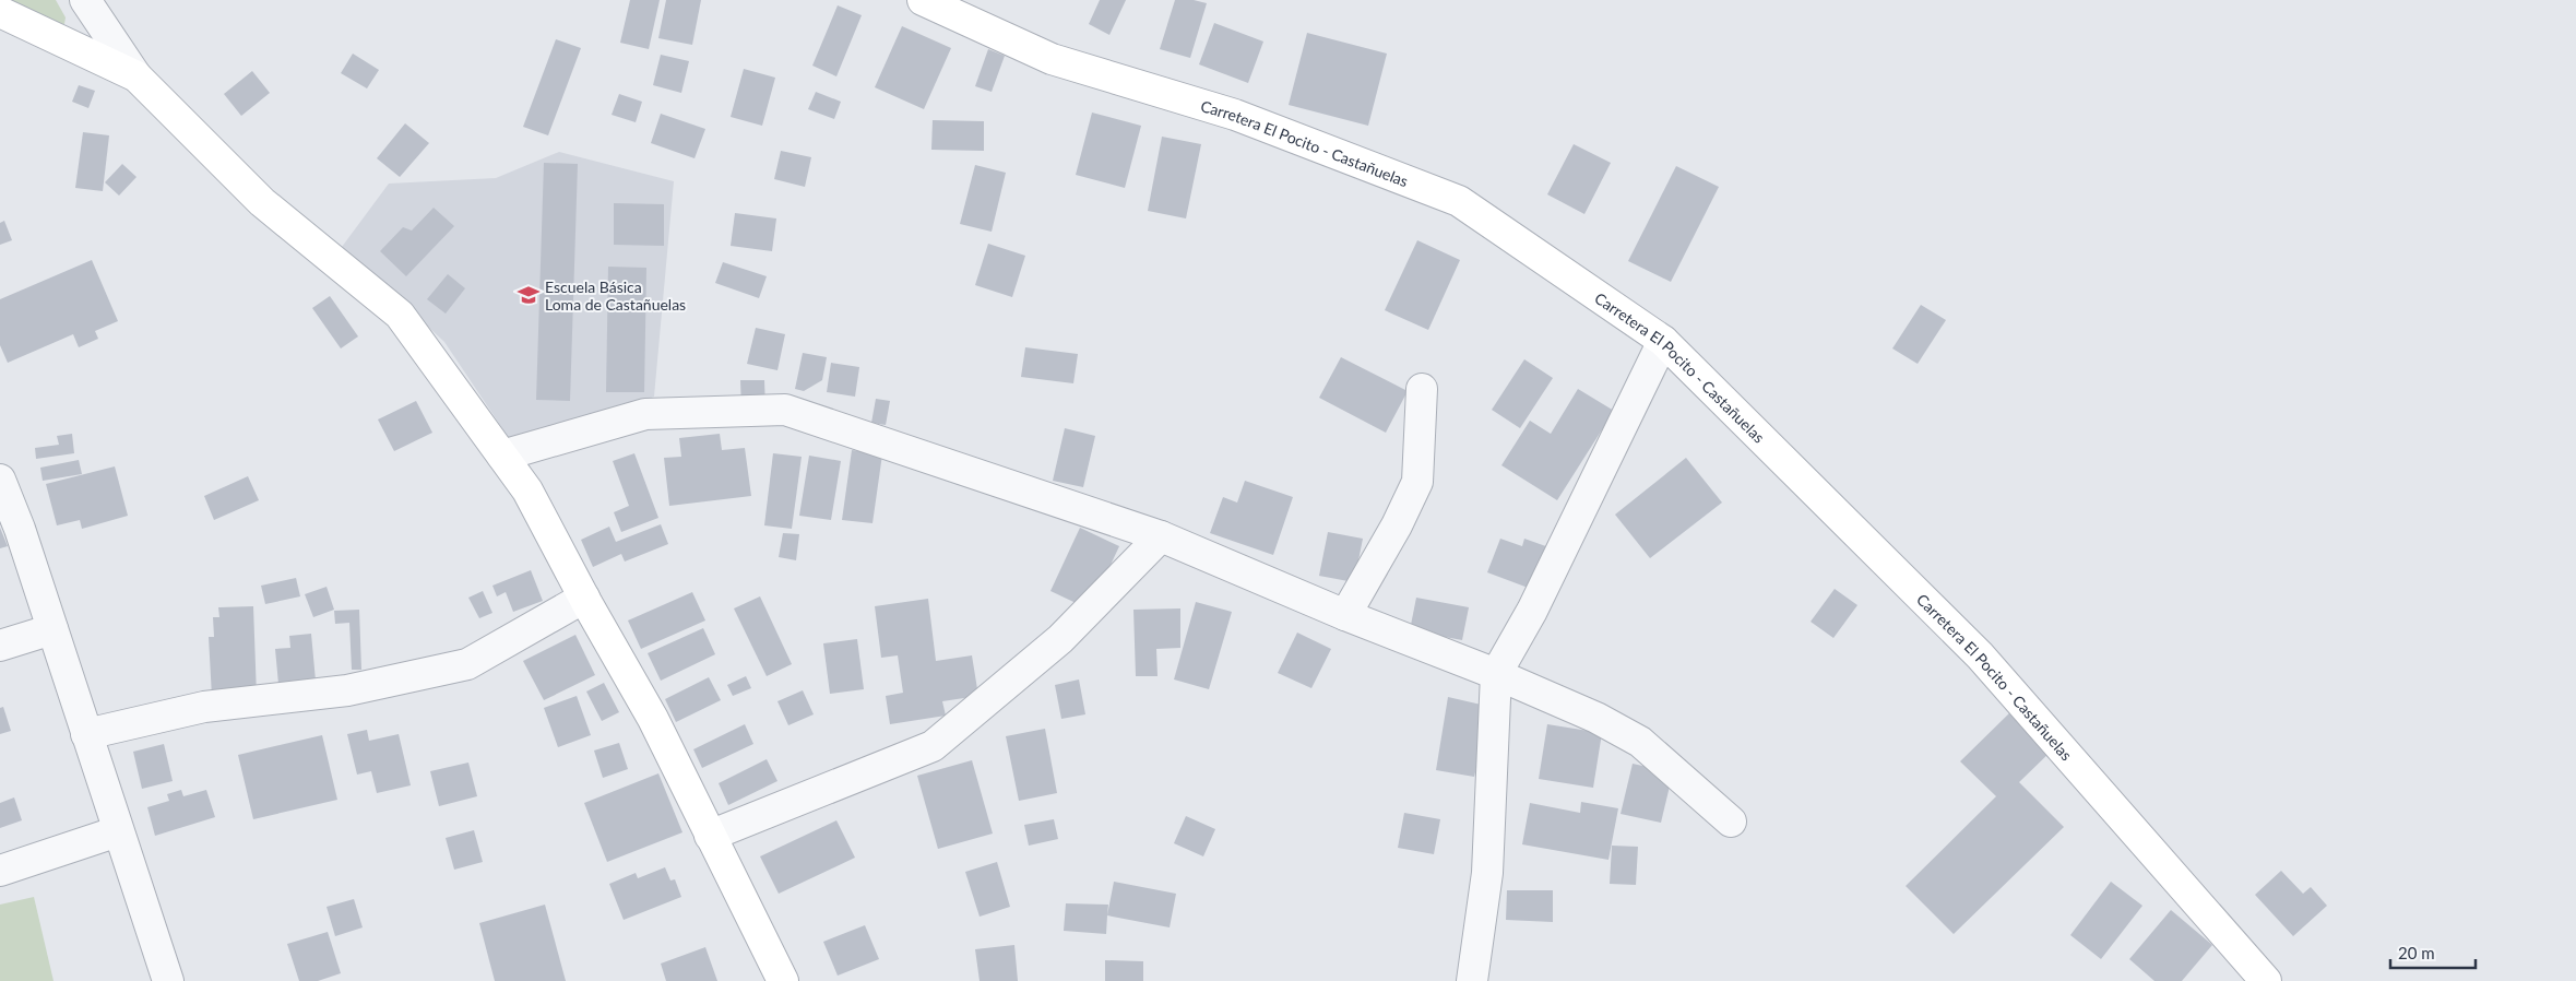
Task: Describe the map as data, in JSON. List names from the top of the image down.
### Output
{
  "streets": {
    "main road": ["Carretera El Pocito - Castañuelas"]
  },
  "places": {
    "school or university": ["Escuela Básica Loma de Castañuelas"]
  },
  "scale_bar": "20 m"
}
